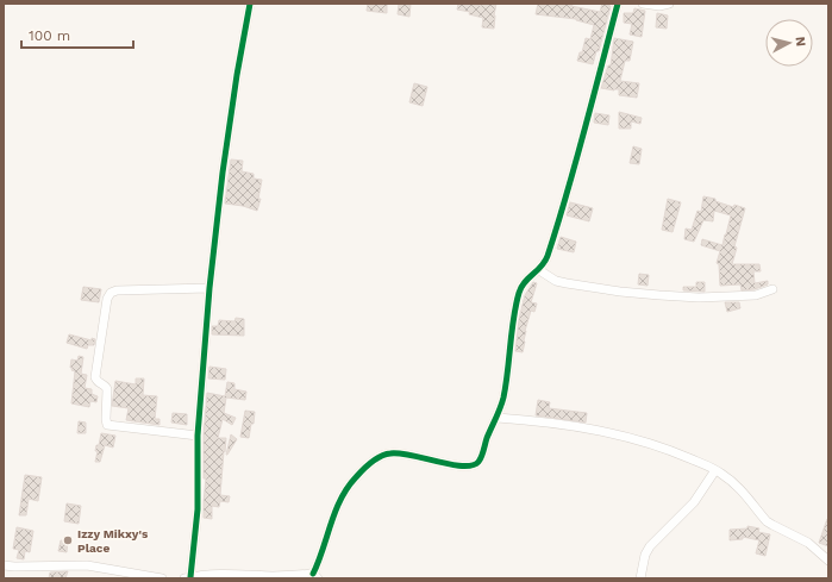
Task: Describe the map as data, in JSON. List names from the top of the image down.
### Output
{
  "places": ["Izzy Mikxy's Place"],
  "scale_bar": "100 m",
  "north": "right"
}
